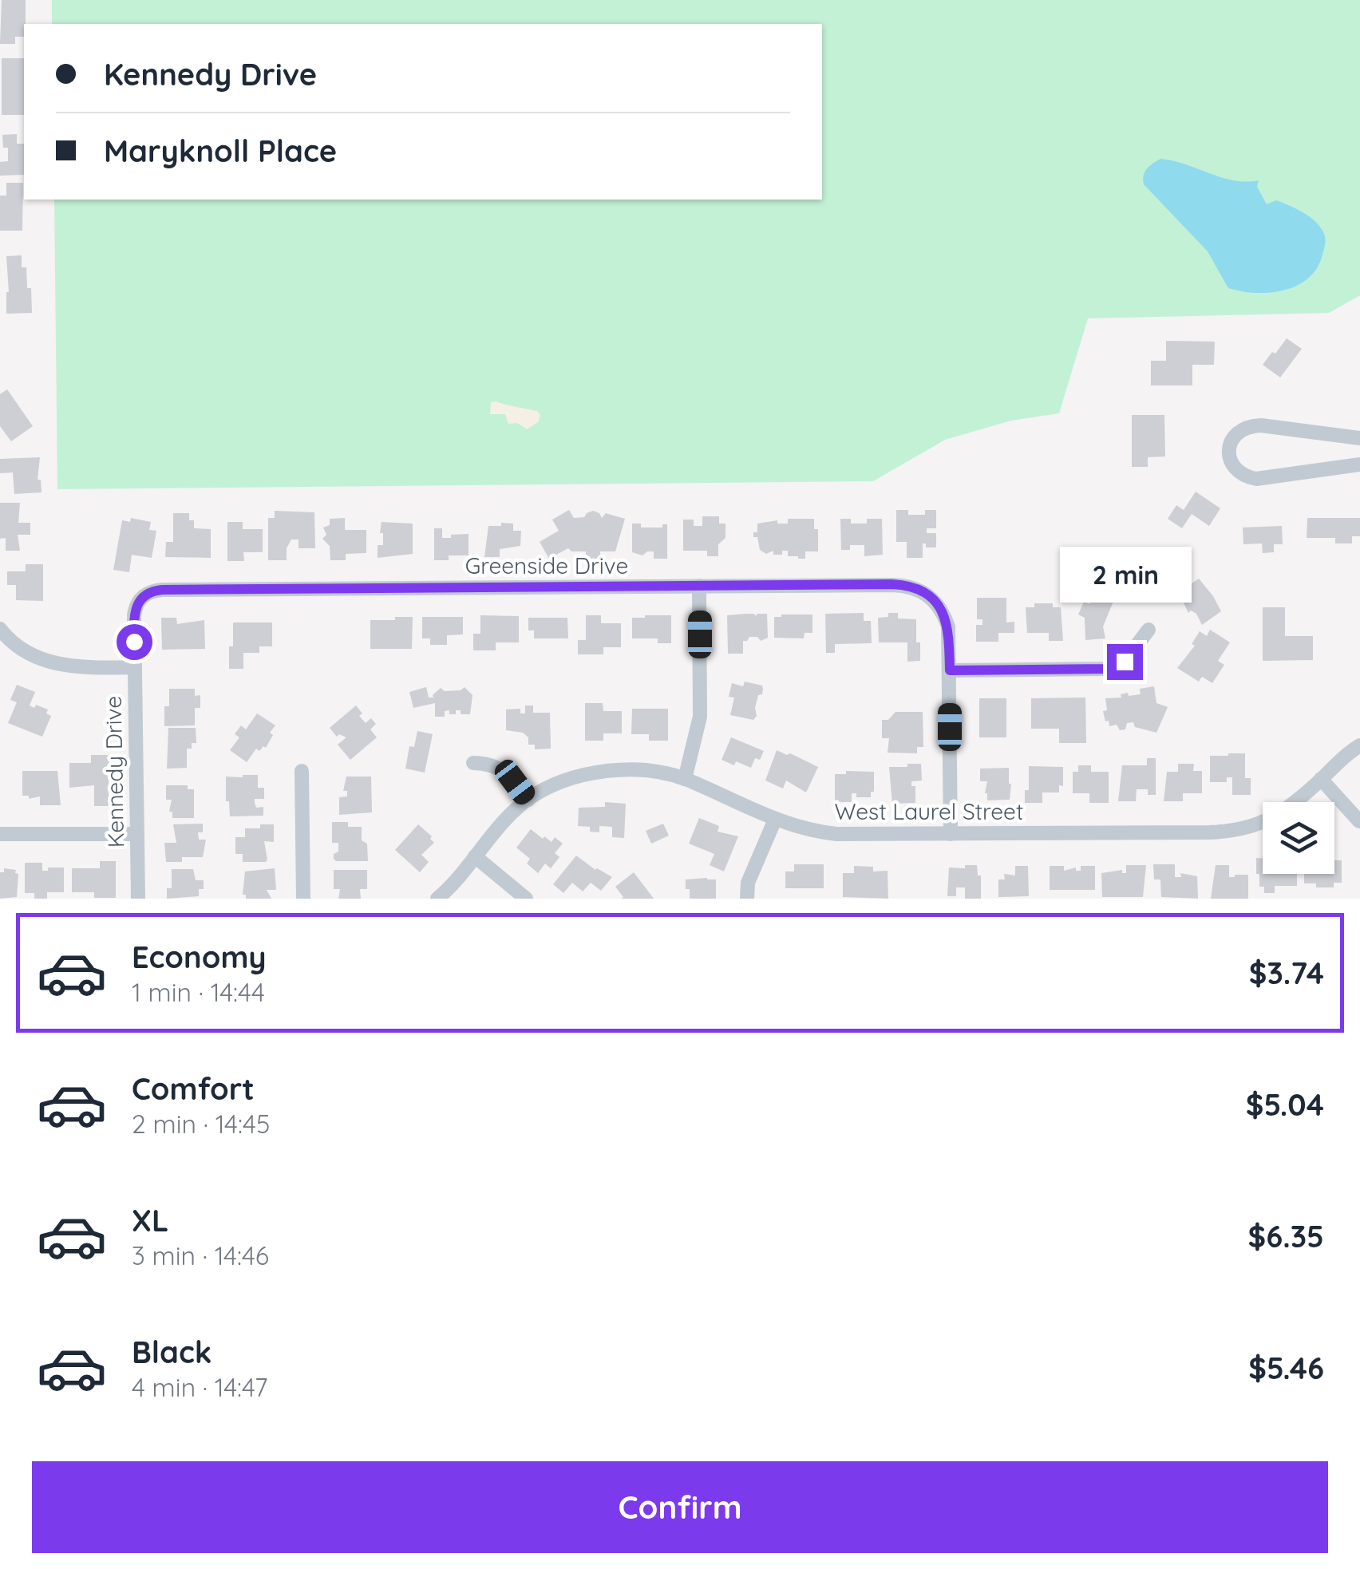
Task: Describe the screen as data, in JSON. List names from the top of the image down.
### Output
{
  "streets": {
    "street": ["Greenside Drive", "Kennedy Drive", "West Laurel Street"]
  },
  "crossings": [
    ["Greenside Drive", "Kennedy Drive"]
  ],
  "page": {
    "banner": ["Kennedy Drive", "Maryknoll Place"],
    "bubble": "2 min",
    "list": [
      {
        "name": "Economy",
        "note": "1 min · 14:44",
        "value": "$3.74"
      },
      {
        "name": "Comfort",
        "note": "2 min · 14:45",
        "value": "$5.04"
      },
      {
        "name": "XL",
        "note": "3 min · 14:46",
        "value": "$6.35"
      },
      {
        "name": "Black",
        "note": "4 min · 14:47",
        "value": "$5.46"
      }
    ],
    "buttons": "Confirm"
  }
}
